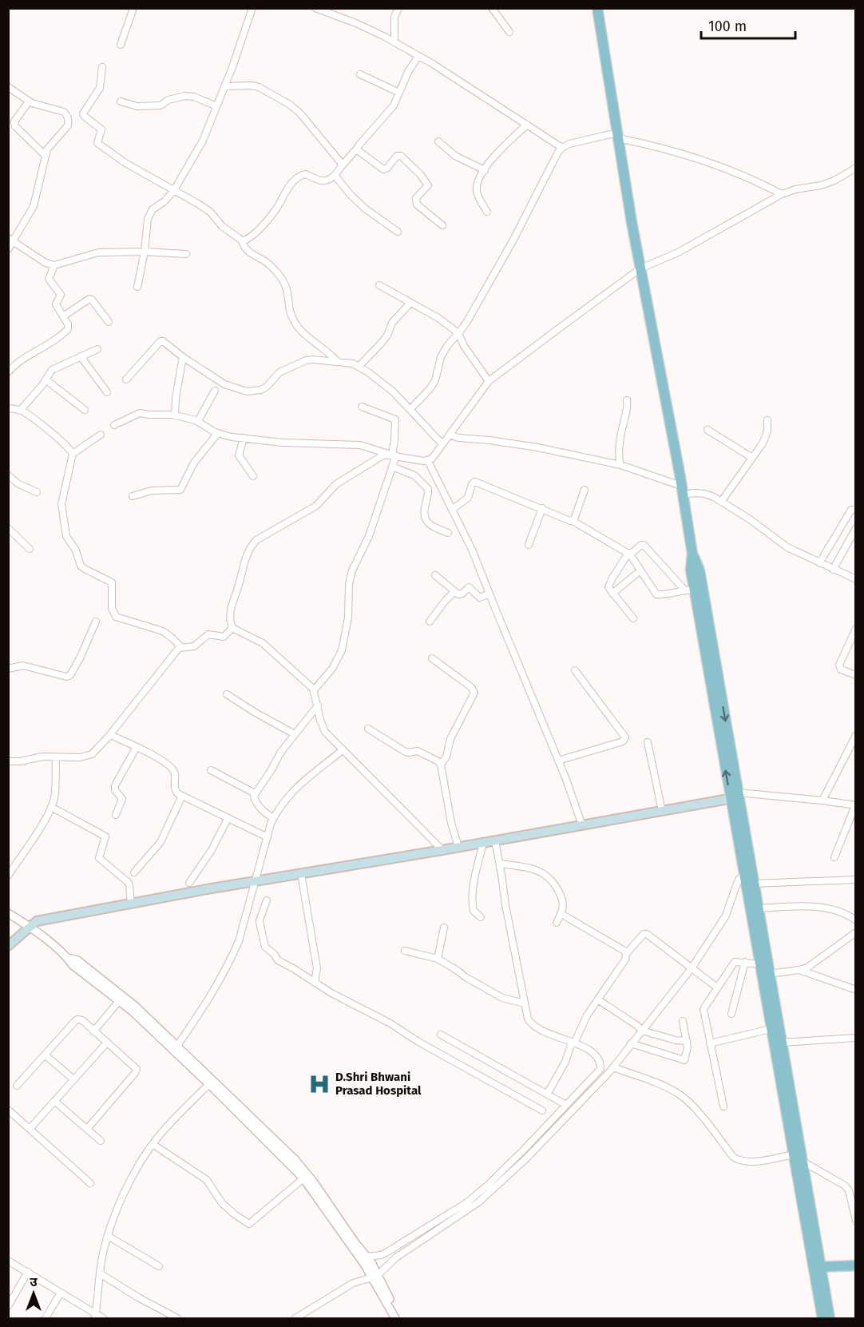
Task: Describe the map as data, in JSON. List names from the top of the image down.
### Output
{
  "places": {
    "hospital": ["D.Shri Bhwani Prasad Hospital"]
  },
  "scale_bar": "100 m",
  "north": "top"
}
